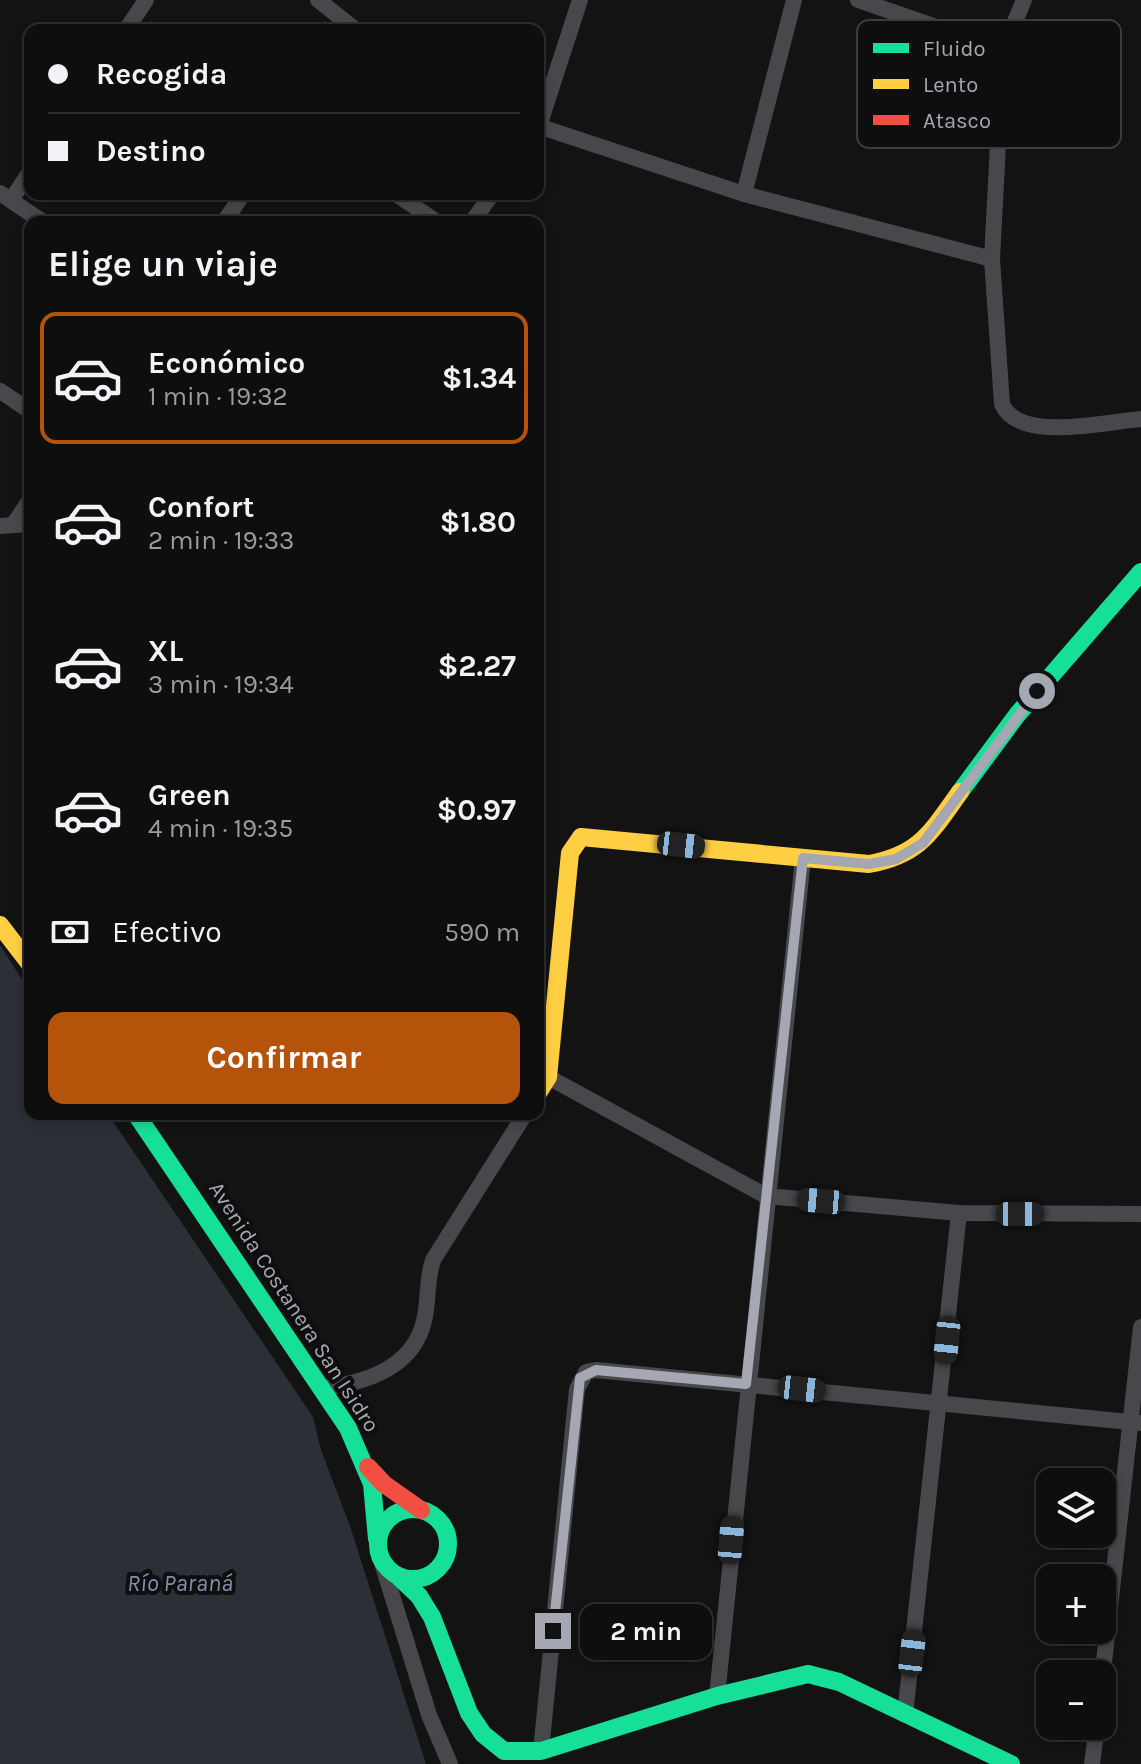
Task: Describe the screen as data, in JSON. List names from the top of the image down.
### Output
{
  "streets": {
    "main road": ["Avenida Costanera San Isidro"]
  },
  "water": ["Río Paraná"],
  "legend": ["Fluido", "Lento", "Atasco"],
  "page": {
    "banner": ["Recogida", "Destino"],
    "heading": "Elige un viaje",
    "list": [
      {
        "name": "Económico",
        "note": "1 min · 19:32",
        "value": "$1.34"
      },
      {
        "name": "Confort",
        "note": "2 min · 19:33",
        "value": "$1.80"
      },
      {
        "name": "XL",
        "note": "3 min · 19:34",
        "value": "$2.27"
      },
      {
        "name": "Green",
        "note": "4 min · 19:35",
        "value": "$0.97"
      }
    ],
    "pay": ["Efectivo", "590 m"],
    "buttons": "Confirmar",
    "map_buttons": ["+", "−"],
    "bubble": "2 min"
  }
}
